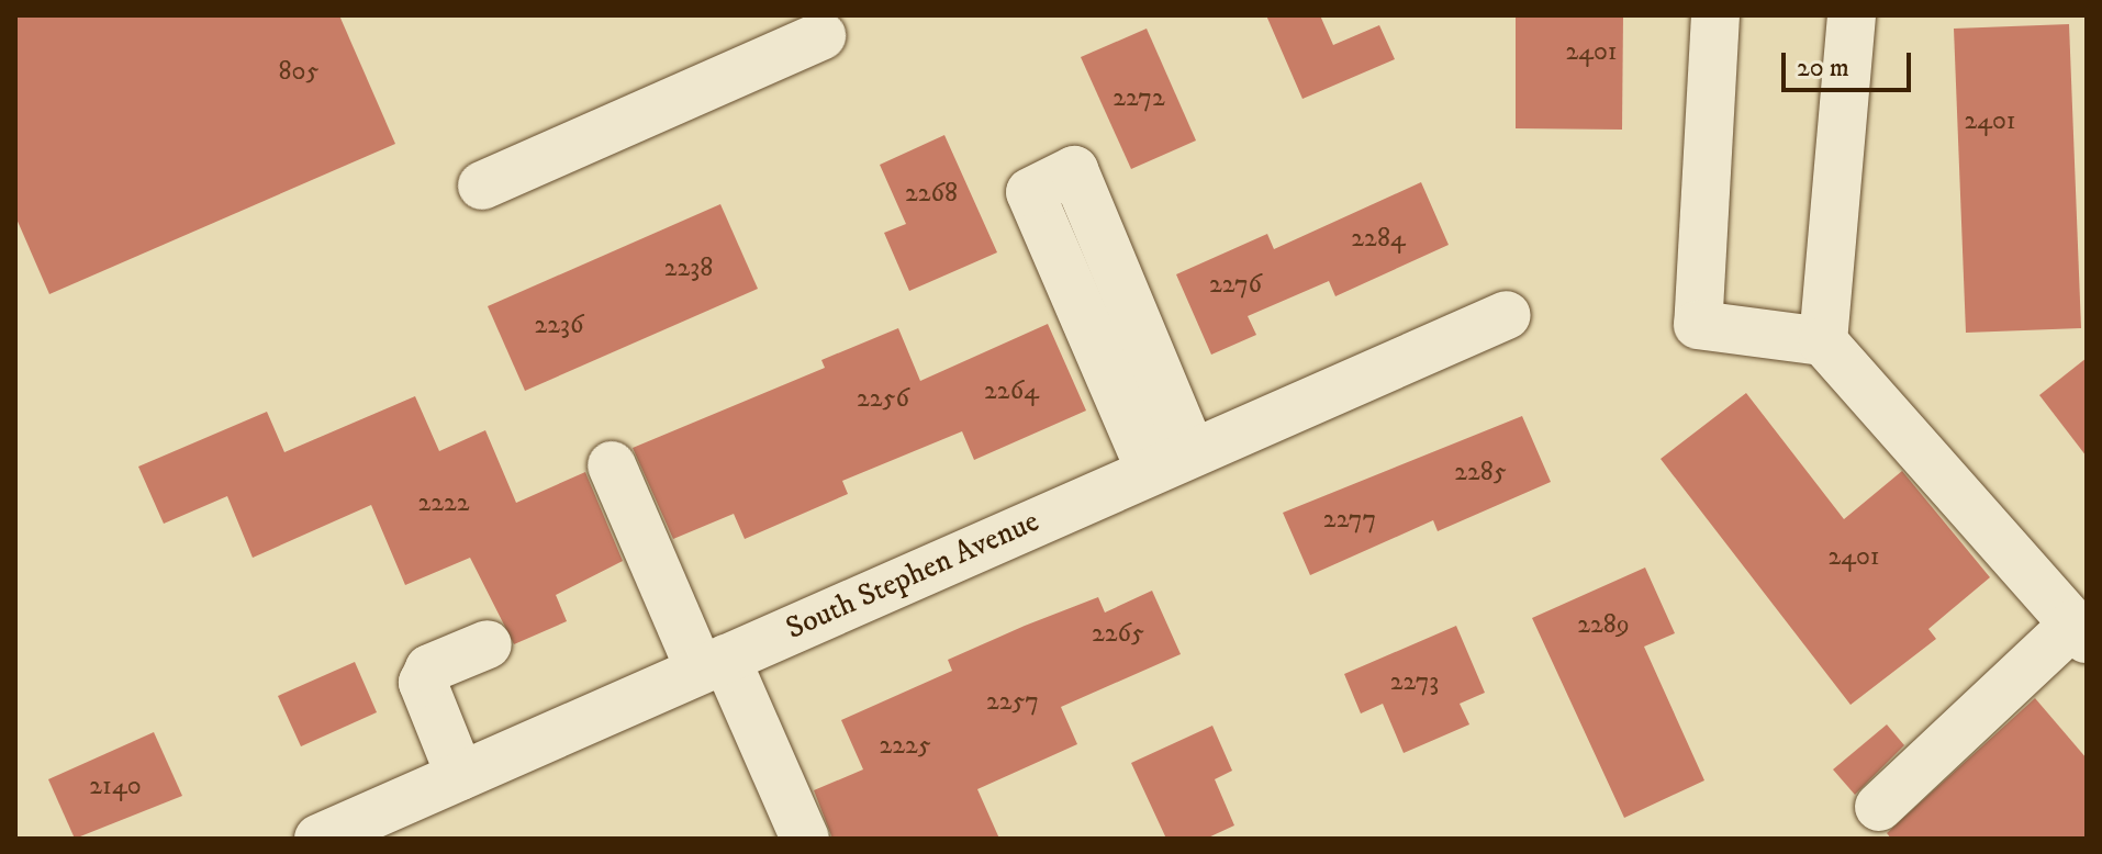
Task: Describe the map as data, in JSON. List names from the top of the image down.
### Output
{
  "streets": {
    "street": ["South Stephen Avenue"]
  },
  "house_numbers": [
    "2401",
    "805",
    "2272",
    "2401",
    "2268",
    "2284",
    "2238",
    "2276",
    "2236",
    "2264",
    "2256",
    "2285",
    "2222",
    "2277",
    "2401",
    "2289",
    "2265",
    "2273",
    "2257",
    "2225",
    "2140"
  ],
  "scale_bar": "20 m"
}
